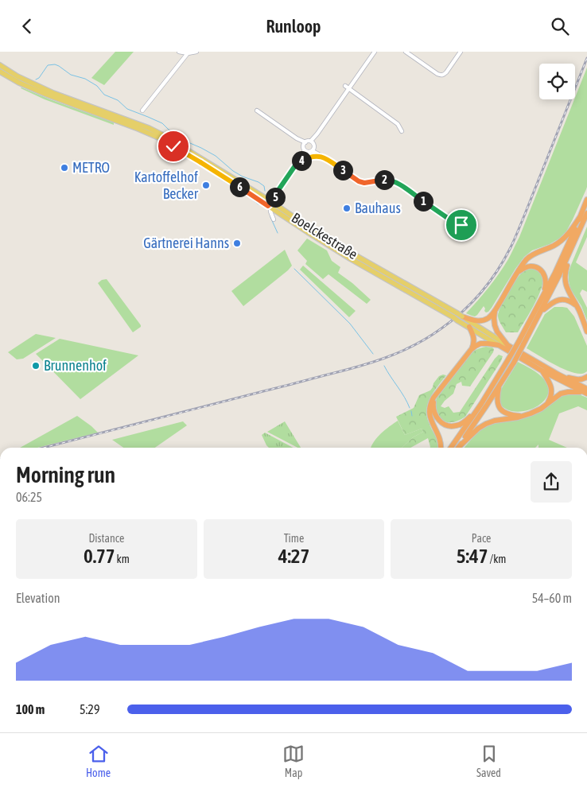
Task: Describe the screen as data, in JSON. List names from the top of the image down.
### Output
{
  "streets": {
    "main road": ["Boelckestraße"]
  },
  "places": [
    "METRO",
    "Kartoffelhof Becker",
    "Bauhaus",
    "Gärtnerei Hanns",
    "Brunnenhof"
  ],
  "page": {
    "header": "Runloop",
    "pins": [
      "4",
      "3",
      "2",
      "6",
      "5",
      "1"
    ],
    "heading": ["Morning run", "06:25"],
    "stats": [
      ["Distance", "0.77 km"],
      ["Time", "4:27"],
      ["Pace", "5:47 /km"]
    ],
    "chart": ["Elevation", "54–60 m"],
    "list": [
      {
        "name": "100 m",
        "note": "5:29"
      }
    ],
    "tabs": ["Home", "Map", "Saved"]
  }
}
